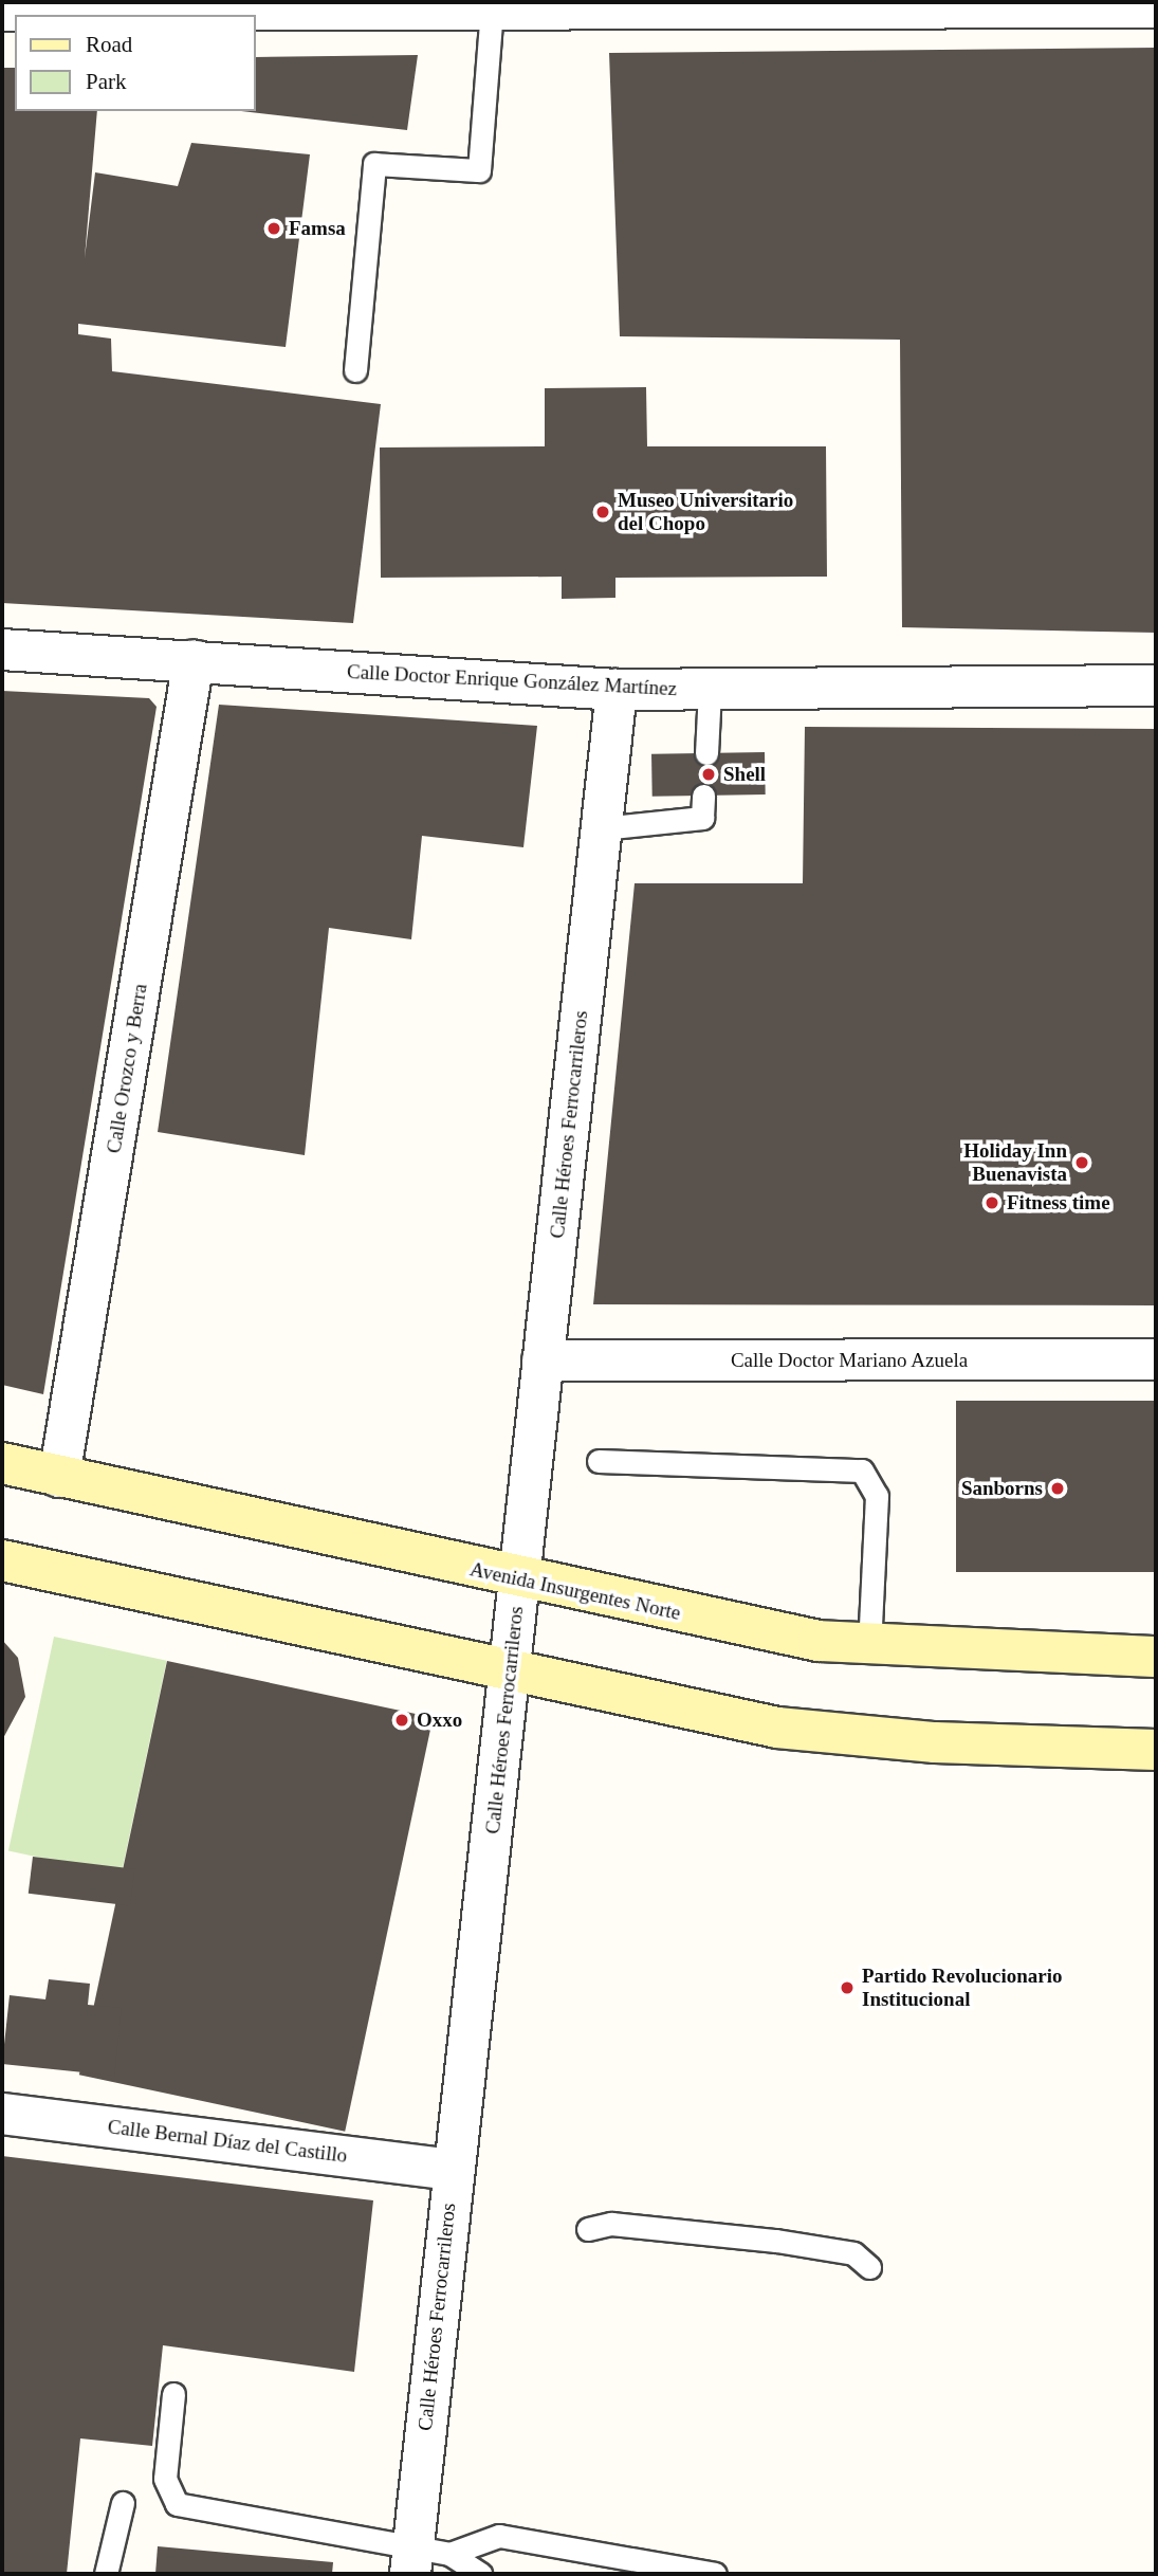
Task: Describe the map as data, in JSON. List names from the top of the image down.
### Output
{
  "streets": {
    "main road": ["Avenida Insurgentes Norte"],
    "street": [
      "Calle Doctor Enrique González Martínez",
      "Calle Orozco y Berra",
      "Calle Héroes Ferrocarrileros",
      "Calle Doctor Mariano Azuela",
      "Calle Bernal Díaz del Castillo"
    ]
  },
  "crossings": [
    ["Calle Doctor Enrique González Martínez", "Calle Orozco y Berra"],
    ["Calle Doctor Enrique González Martínez", "Calle Héroes Ferrocarrileros"],
    ["Calle Orozco y Berra", "Avenida Insurgentes Norte"],
    ["Calle Héroes Ferrocarrileros", "Calle Doctor Mariano Azuela"],
    ["Calle Héroes Ferrocarrileros", "Avenida Insurgentes Norte"],
    ["Calle Héroes Ferrocarrileros", "Calle Bernal Díaz del Castillo"]
  ],
  "places": [
    "Famsa",
    "Museo Universitario del Chopo",
    "Shell",
    "Holiday Inn Buenavista",
    "Fitness time",
    "Sanborns",
    "Oxxo",
    "Partido Revolucionario Institucional"
  ],
  "legend": ["Road", "Park"]
}
